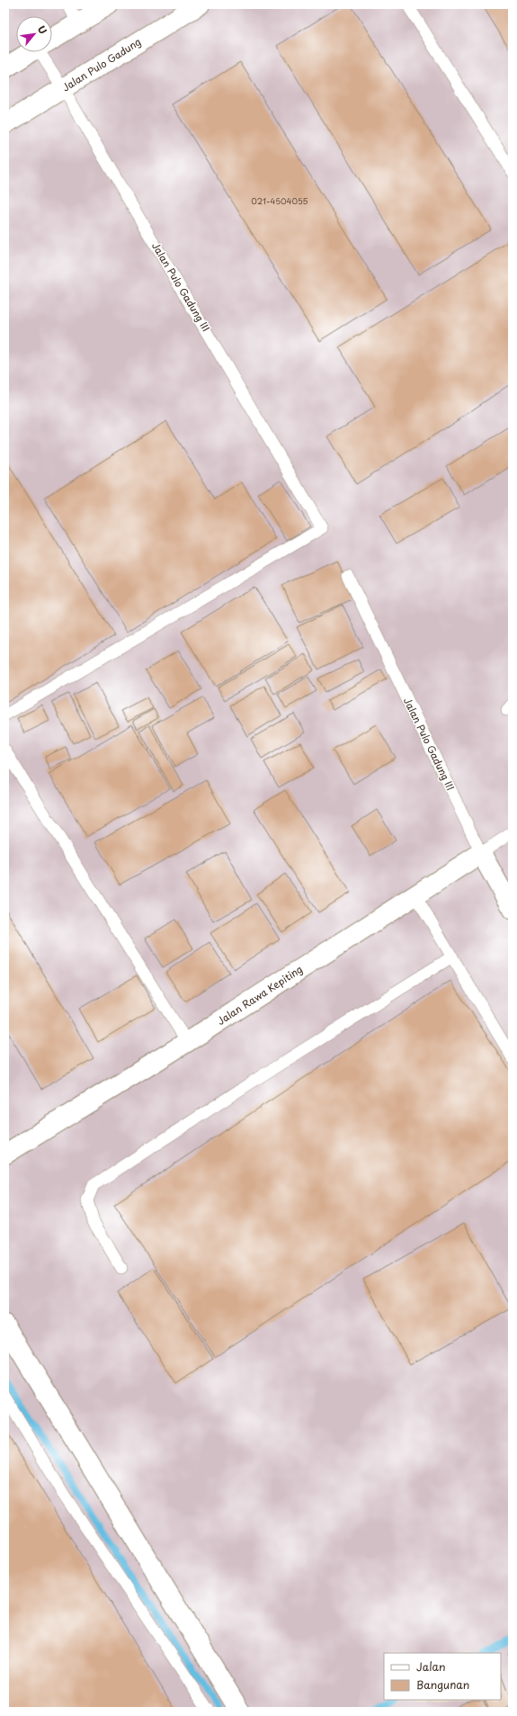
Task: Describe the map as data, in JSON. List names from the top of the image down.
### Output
{
  "streets": {
    "street": ["Jalan Pulo Gadung", "Jalan Pulo Gadung III", "Jalan Rawa Kepiting"]
  },
  "crossings": [
    ["Jalan Pulo Gadung", "Jalan Pulo Gadung III"],
    ["Jalan Pulo Gadung III", "Jalan Rawa Kepiting"]
  ],
  "house_numbers": ["021-4504055"],
  "legend": ["Jalan", "Bangunan"],
  "north": "top right"
}
